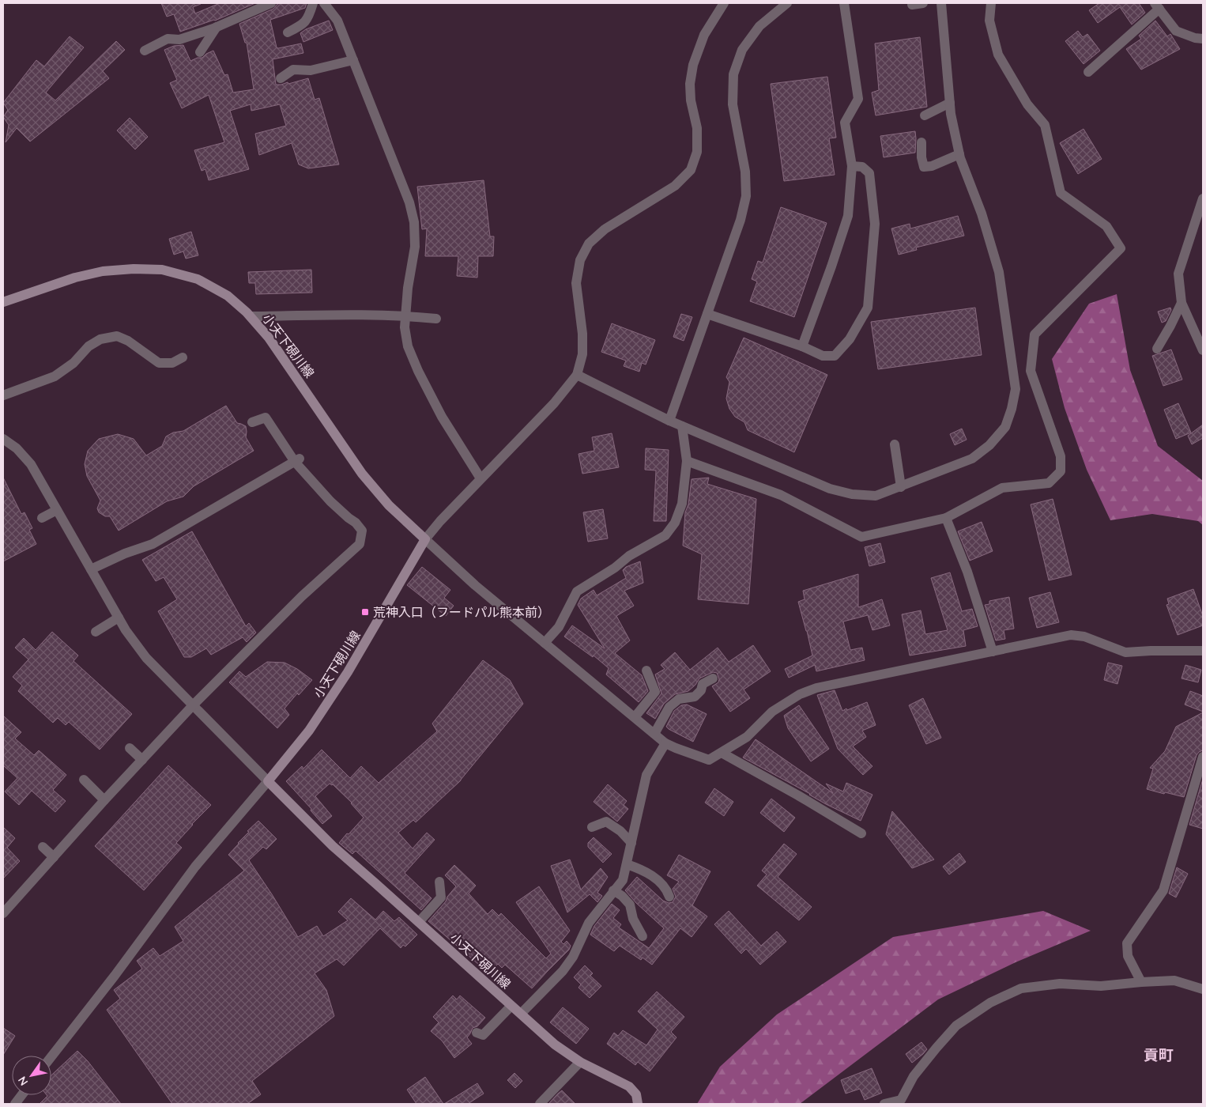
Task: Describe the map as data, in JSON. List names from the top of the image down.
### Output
{
  "streets": {
    "main road": ["小天下硯川線"]
  },
  "districts": ["貢町"],
  "places": {
    "transit": ["荒神入口（フードパル熊本前）"]
  },
  "north": "bottom left"
}
